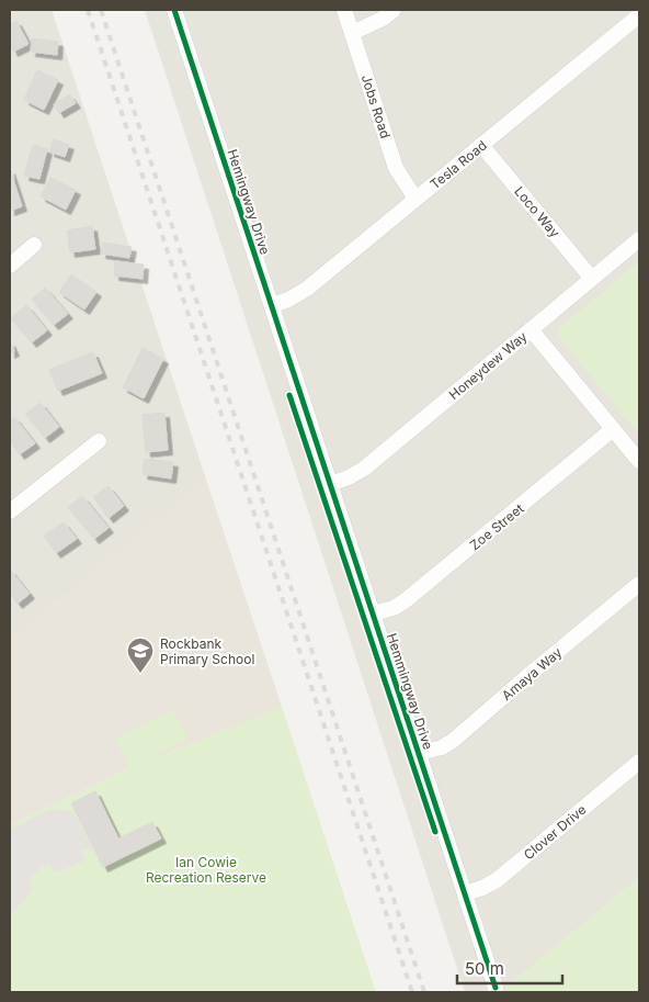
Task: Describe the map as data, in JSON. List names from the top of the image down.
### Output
{
  "streets": {
    "street": [
      "Jobs Road",
      "Tesla Road",
      "Hemingway Drive",
      "Loco Way",
      "Honeydew Way",
      "Zoe Street",
      "Amaya Way",
      "Hemmingway Drive",
      "Clover Drive"
    ]
  },
  "crossings": [
    ["Jobs Road", "Tesla Road"],
    ["Tesla Road", "Hemingway Drive"],
    ["Tesla Road", "Loco Way"],
    ["Hemingway Drive", "Hemmingway Drive"],
    ["Loco Way", "Honeydew Way"],
    ["Honeydew Way", "Hemmingway Drive"],
    ["Zoe Street", "Hemmingway Drive"],
    ["Amaya Way", "Hemmingway Drive"],
    ["Hemmingway Drive", "Clover Drive"]
  ],
  "parks": ["Ian Cowie Recreation Reserve"],
  "places": {
    "school or university": ["Rockbank Primary School"]
  },
  "scale_bar": "50 m"
}
